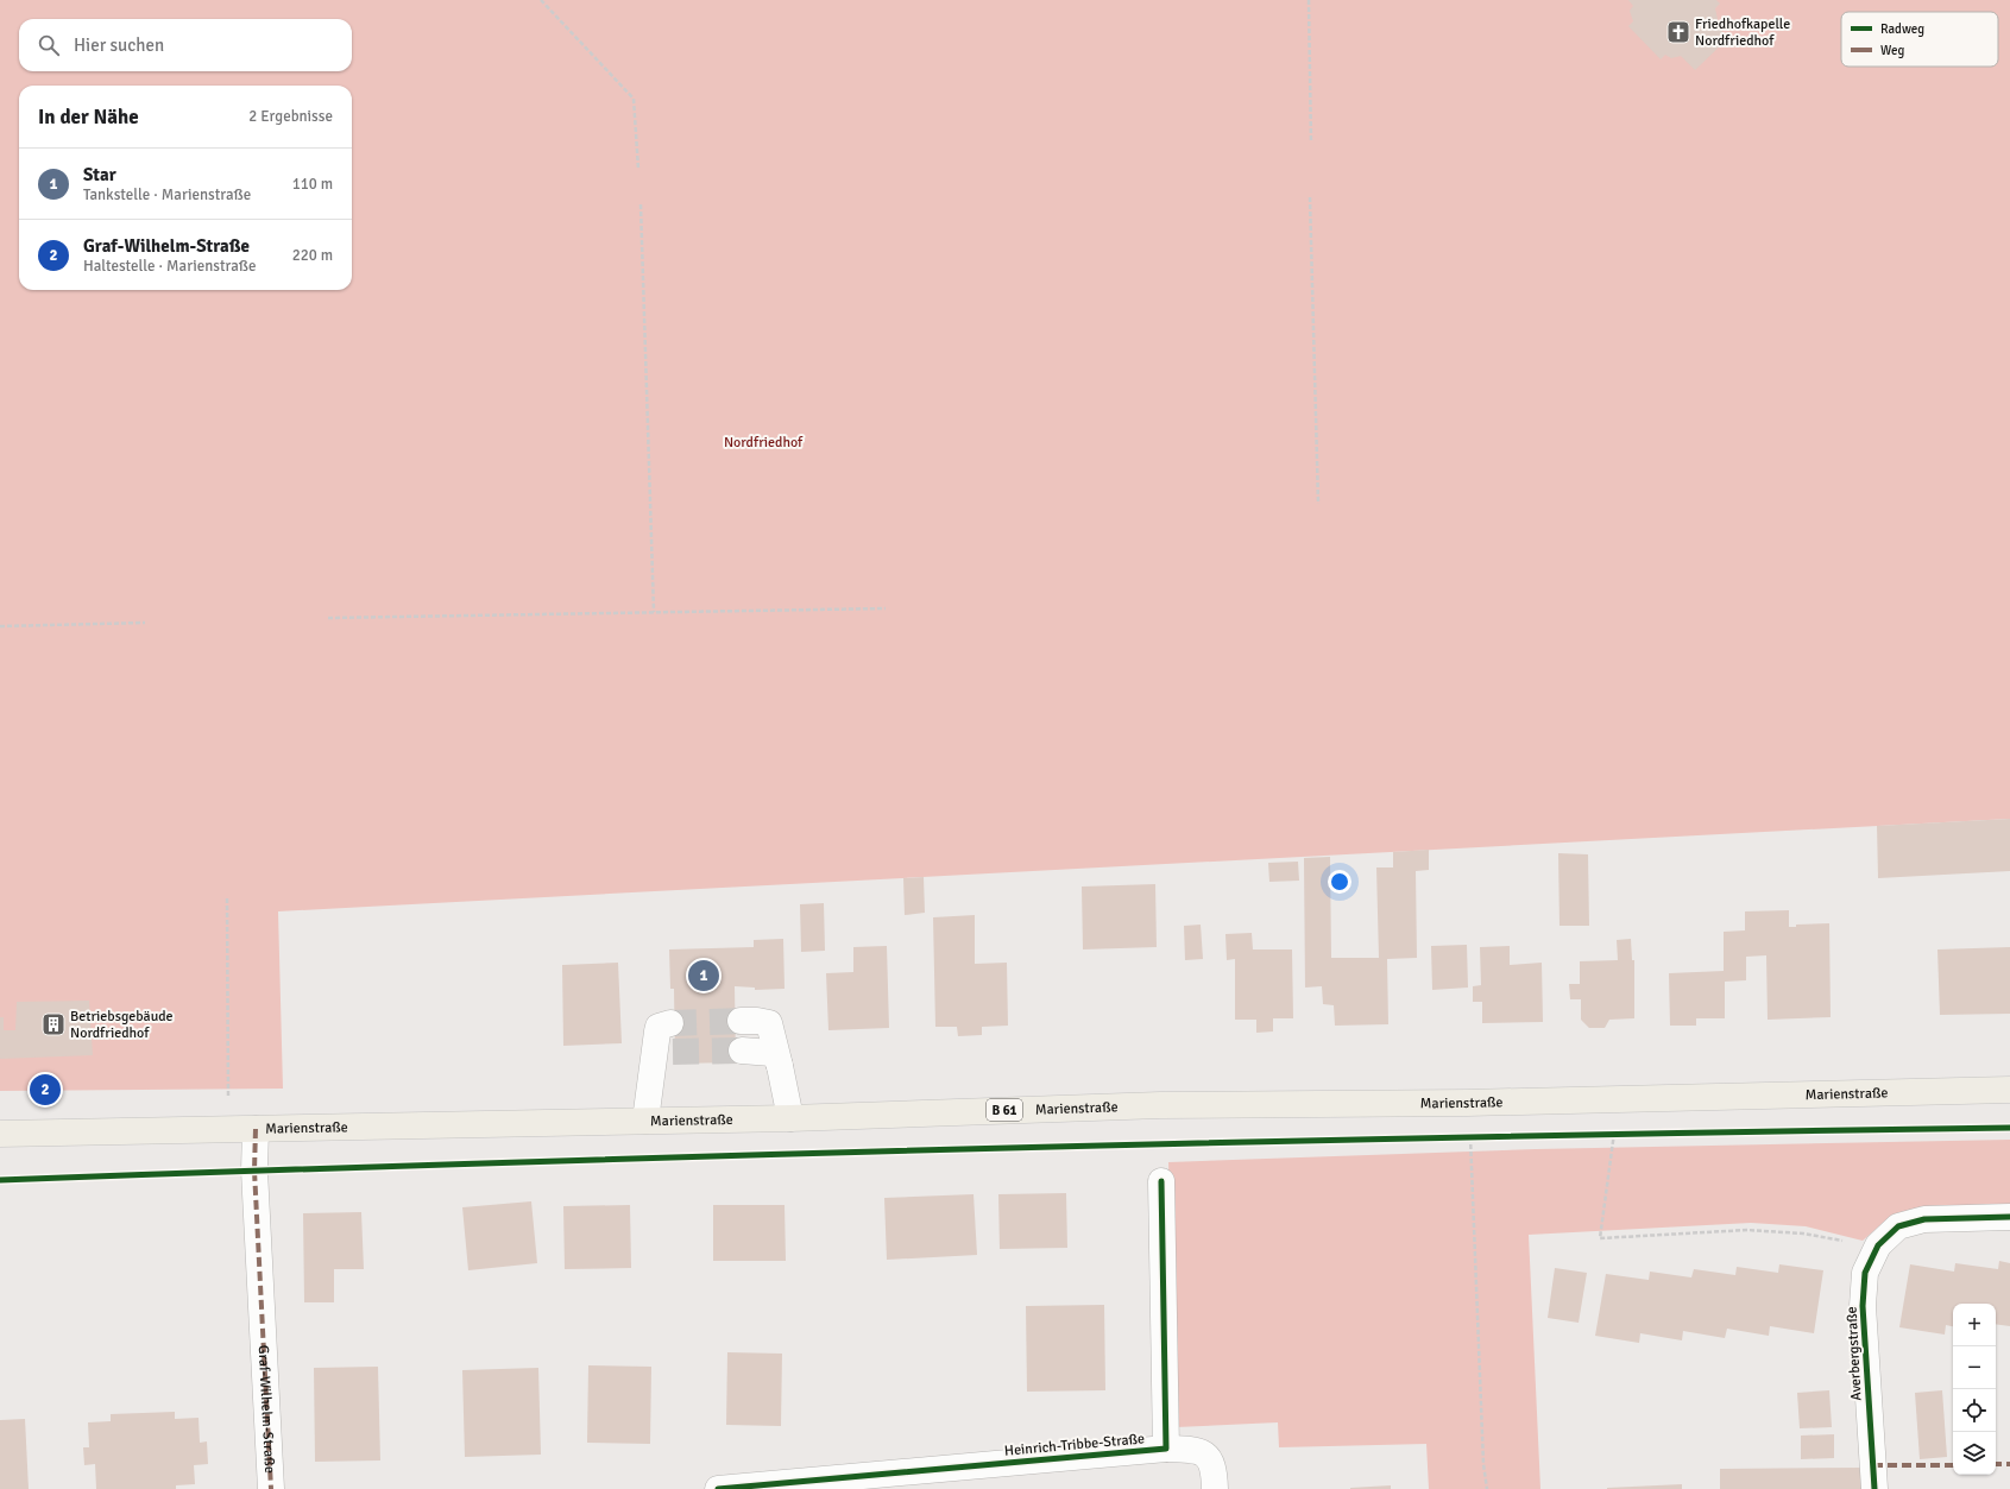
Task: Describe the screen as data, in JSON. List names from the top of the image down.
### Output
{
  "streets": {
    "main road": ["Marienstraße", "B 61"],
    "street": ["Averbergstraße", "Graf-Wilhelm-Straße", "Heinrich-Tribbe-Straße"]
  },
  "crossings": [
    ["Marienstraße", "Graf-Wilhelm-Straße"]
  ],
  "parks": ["Nordfriedhof"],
  "places": {
    "church": ["Friedhofkapelle Nordfriedhof"],
    "building": ["Betriebsgebäude Nordfriedhof"]
  },
  "legend": ["Radweg", "Weg"],
  "page": {
    "search": "Hier suchen",
    "heading": ["In der Nähe", "2 Ergebnisse"],
    "list": [
      {
        "mark": "1",
        "name": "Star",
        "note": "Tankstelle · Marienstraße",
        "value": "110 m"
      },
      {
        "mark": "2",
        "name": "Graf-Wilhelm-Straße",
        "note": "Haltestelle · Marienstraße",
        "value": "220 m"
      }
    ],
    "pins": ["1", "2"],
    "map_buttons": ["+", "−"]
  }
}
